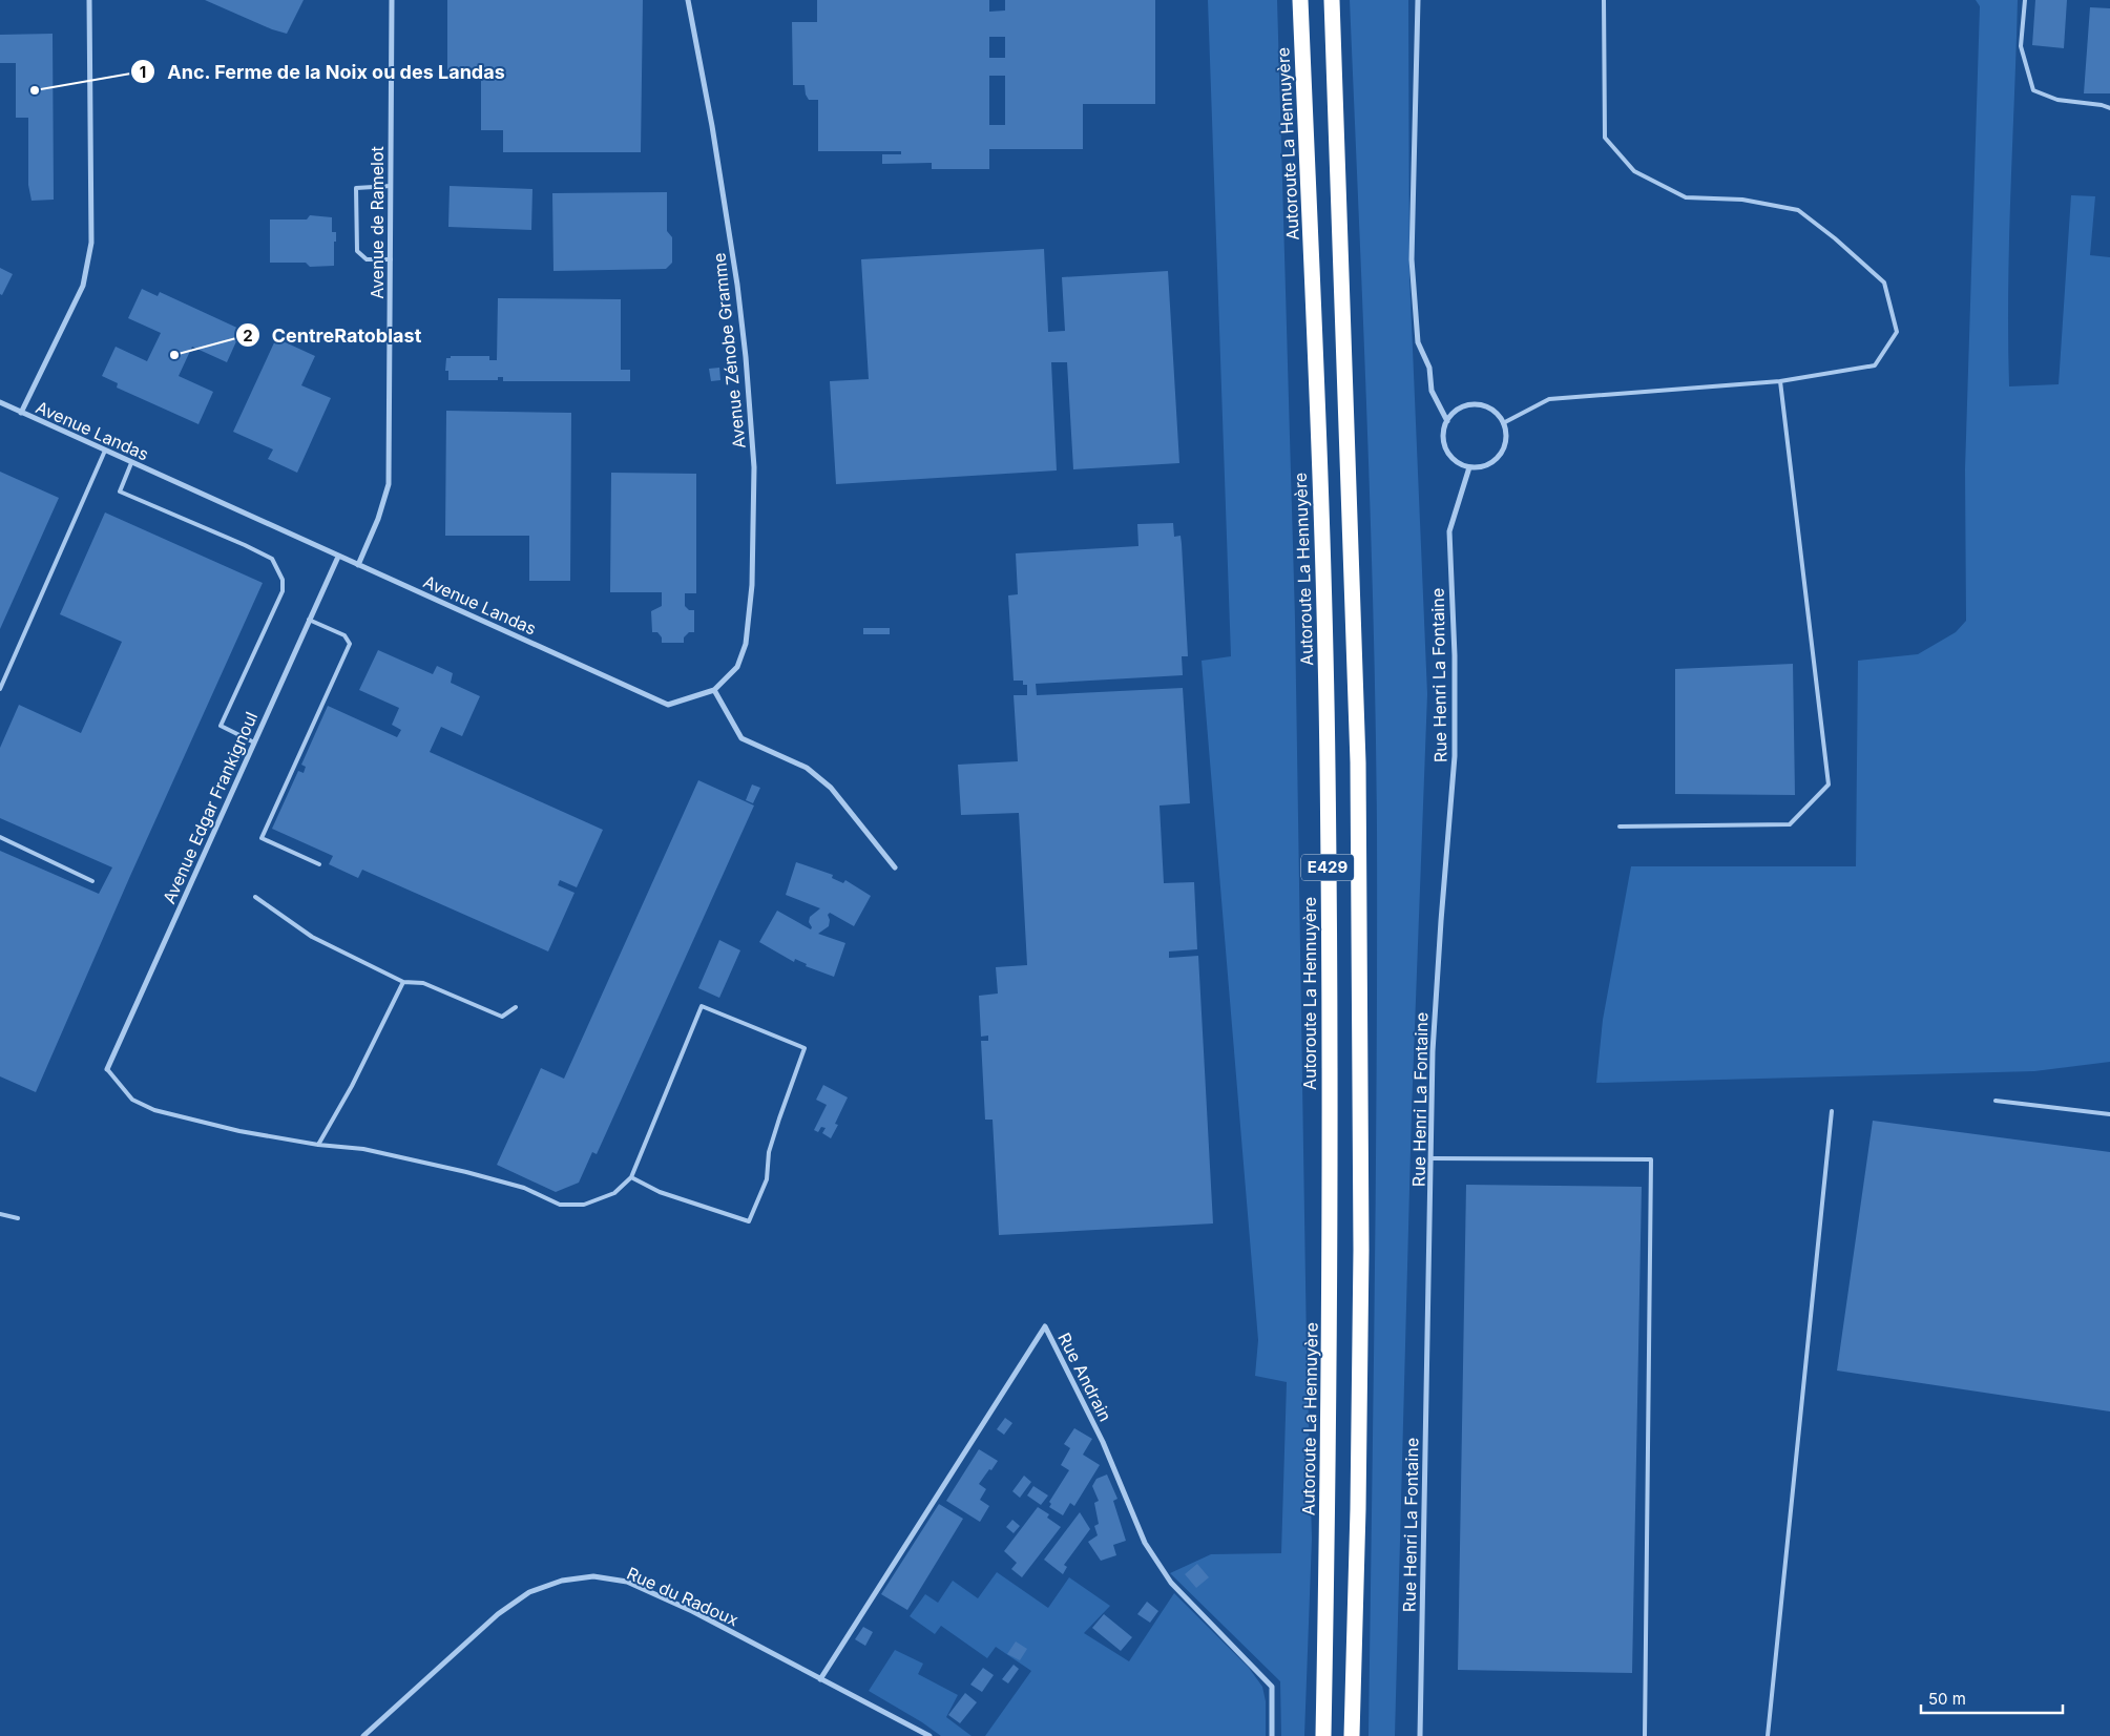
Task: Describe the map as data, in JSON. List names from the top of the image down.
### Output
{
  "streets": {
    "highway": ["Autoroute La Hennuyère", "E429"],
    "street": [
      "Avenue de Ramelot",
      "Avenue Zénobe Gramme",
      "Avenue Landas",
      "Rue Henri La Fontaine",
      "Avenue Edgar Frankignoul",
      "Rue Andrain",
      "Rue du Radoux"
    ]
  },
  "crossings": [
    ["Avenue de Ramelot", "Avenue Landas"],
    ["Avenue Zénobe Gramme", "Avenue Landas"],
    ["Avenue Landas", "Avenue Edgar Frankignoul"],
    ["Rue Andrain", "Rue du Radoux"]
  ],
  "places": ["Anc. Ferme de la Noix ou des Landas", "CentreRatoblast"],
  "scale_bar": "50 m"
}
